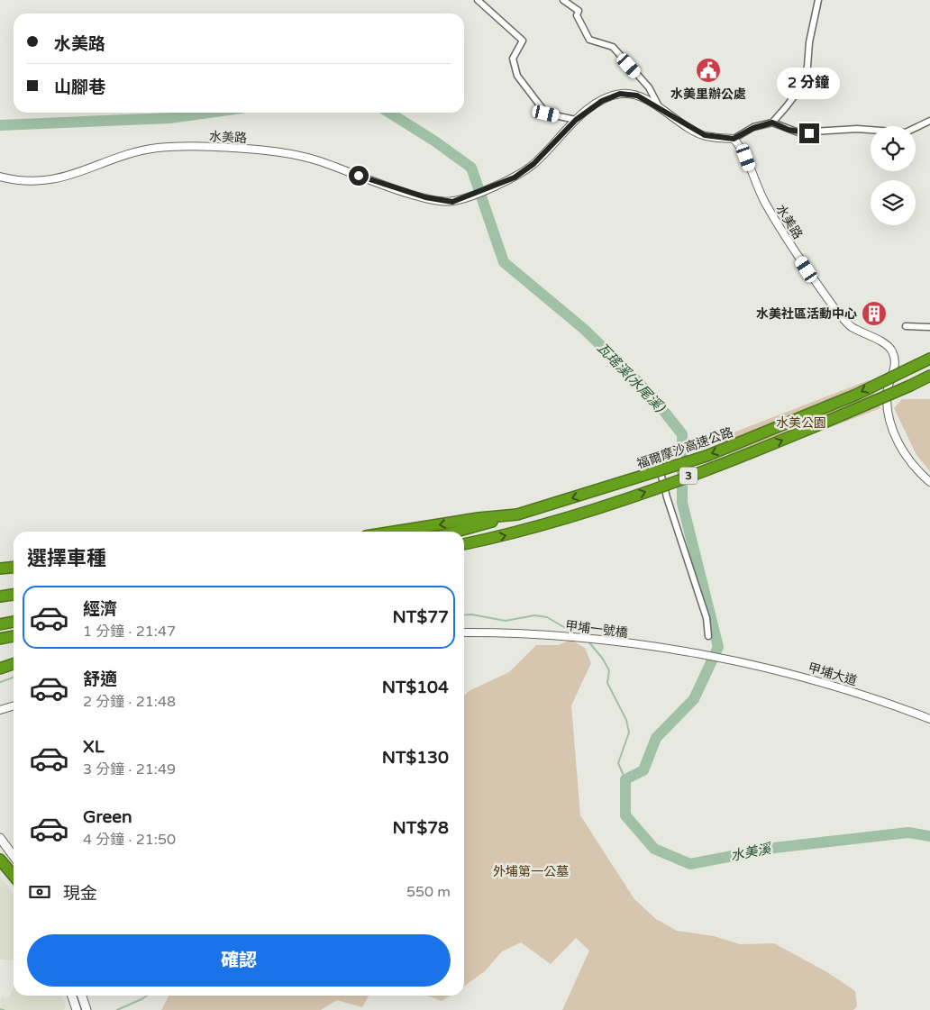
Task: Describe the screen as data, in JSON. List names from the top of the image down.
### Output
{
  "streets": {
    "highway": ["福爾摩沙高速公路", "3"],
    "street": ["水美路", "甲埔一號橋", "甲埔大道"]
  },
  "crossings": [
    ["甲埔一號橋", "甲埔大道"]
  ],
  "water": ["瓦瑤溪(水尾溪)", "水美溪"],
  "parks": ["水美公園", "外埔第一公墓"],
  "places": {
    "public building": ["水美里辦公處"],
    "building": ["水美社區活動中心"]
  },
  "page": {
    "banner": ["水美路", "山腳巷"],
    "bubble": "2 分鐘",
    "heading": "選擇車種",
    "list": [
      {
        "name": "經濟",
        "note": "1 分鐘 · 21:47",
        "value": "NT$77"
      },
      {
        "name": "舒適",
        "note": "2 分鐘 · 21:48",
        "value": "NT$104"
      },
      {
        "name": "XL",
        "note": "3 分鐘 · 21:49",
        "value": "NT$130"
      },
      {
        "name": "Green",
        "note": "4 分鐘 · 21:50",
        "value": "NT$78"
      }
    ],
    "pay": ["現金", "550 m"],
    "buttons": "確認"
  }
}
